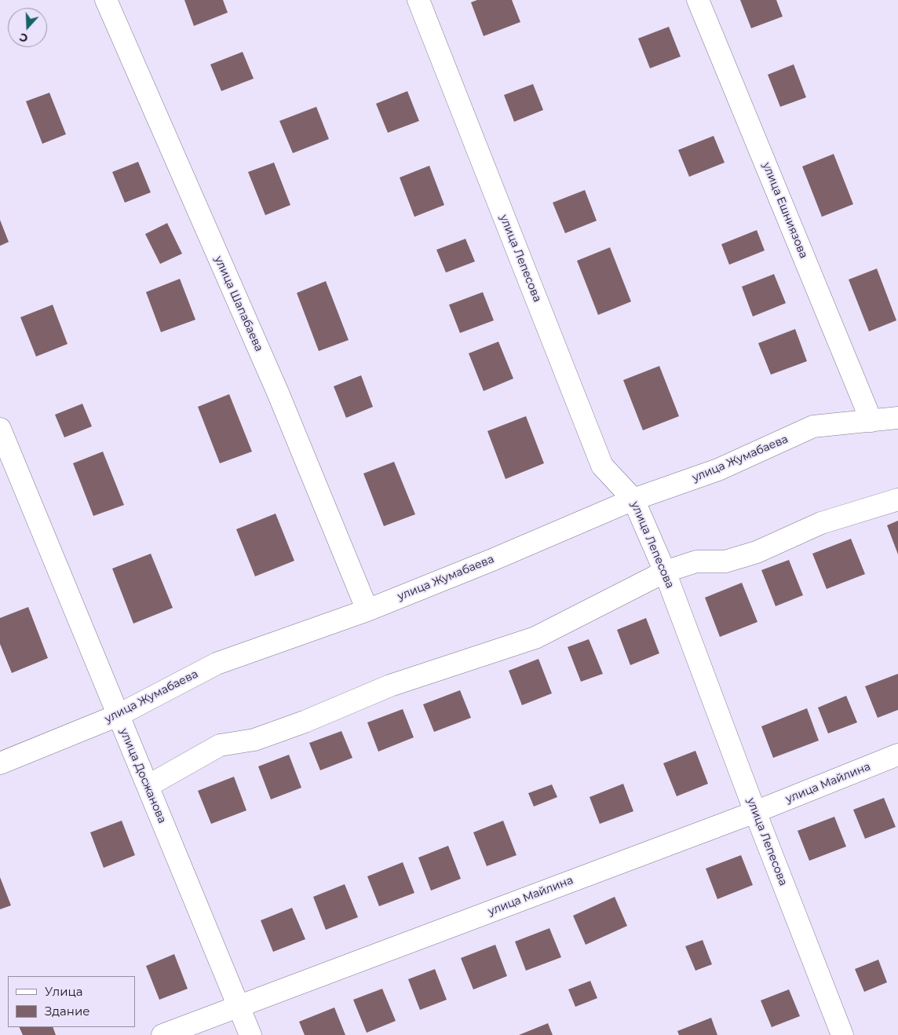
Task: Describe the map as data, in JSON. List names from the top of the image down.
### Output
{
  "streets": {
    "street": [
      "улица Ешниязова",
      "улица Лепесова",
      "улица Шапабаева",
      "улица Жумабаева",
      "улица Досжанова",
      "улица Майлина"
    ]
  },
  "crossings": [
    ["улица Ешниязова", "улица Жумабаева"],
    ["улица Лепесова", "улица Жумабаева"],
    ["улица Лепесова", "улица Майлина"],
    ["улица Шапабаева", "улица Жумабаева"],
    ["улица Жумабаева", "улица Досжанова"],
    ["улица Досжанова", "улица Майлина"]
  ],
  "legend": ["Улица", "Здание"],
  "north": "bottom"
}
